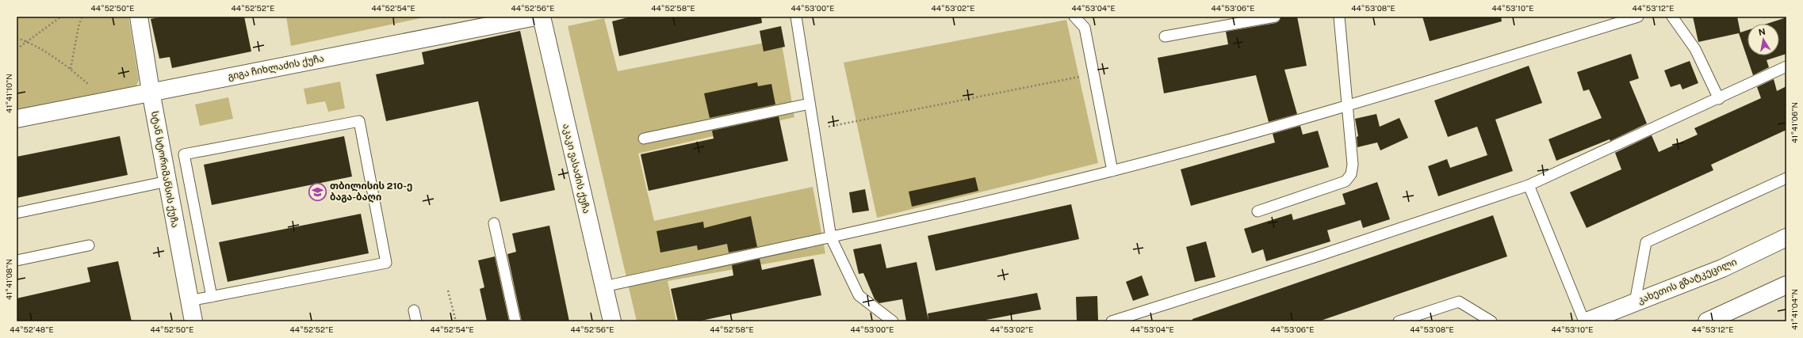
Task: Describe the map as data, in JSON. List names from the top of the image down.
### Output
{
  "streets": {
    "main road": [
      "გიგა ჩიხლაძის ქუჩა",
      "აკაკი ვასაძის ქუჩა",
      "სტან სტორიმანსის ქუჩა",
      "კახეთის გზატკეცილი"
    ]
  },
  "crossings": [
    ["გიგა ჩიხლაძის ქუჩა", "სტან სტორიმანსის ქუჩა"]
  ],
  "places": {
    "school or university": ["თბილისის 210-ე ბაგა-ბაღი"]
  },
  "north": "top",
  "coordinates": [
    "44°52'50\"E",
    "44°52'52\"E",
    "44°52'54\"E",
    "44°52'56\"E",
    "44°52'58\"E",
    "44°53'00\"E",
    "44°53'02\"E",
    "44°53'04\"E",
    "44°53'06\"E",
    "44°53'08\"E",
    "44°53'10\"E",
    "44°53'12\"E",
    "41°41'10\"N",
    "41°41'06\"N",
    "41°41'08\"N",
    "41°41'04\"N",
    "44°52'48\"E"
  ]
}
